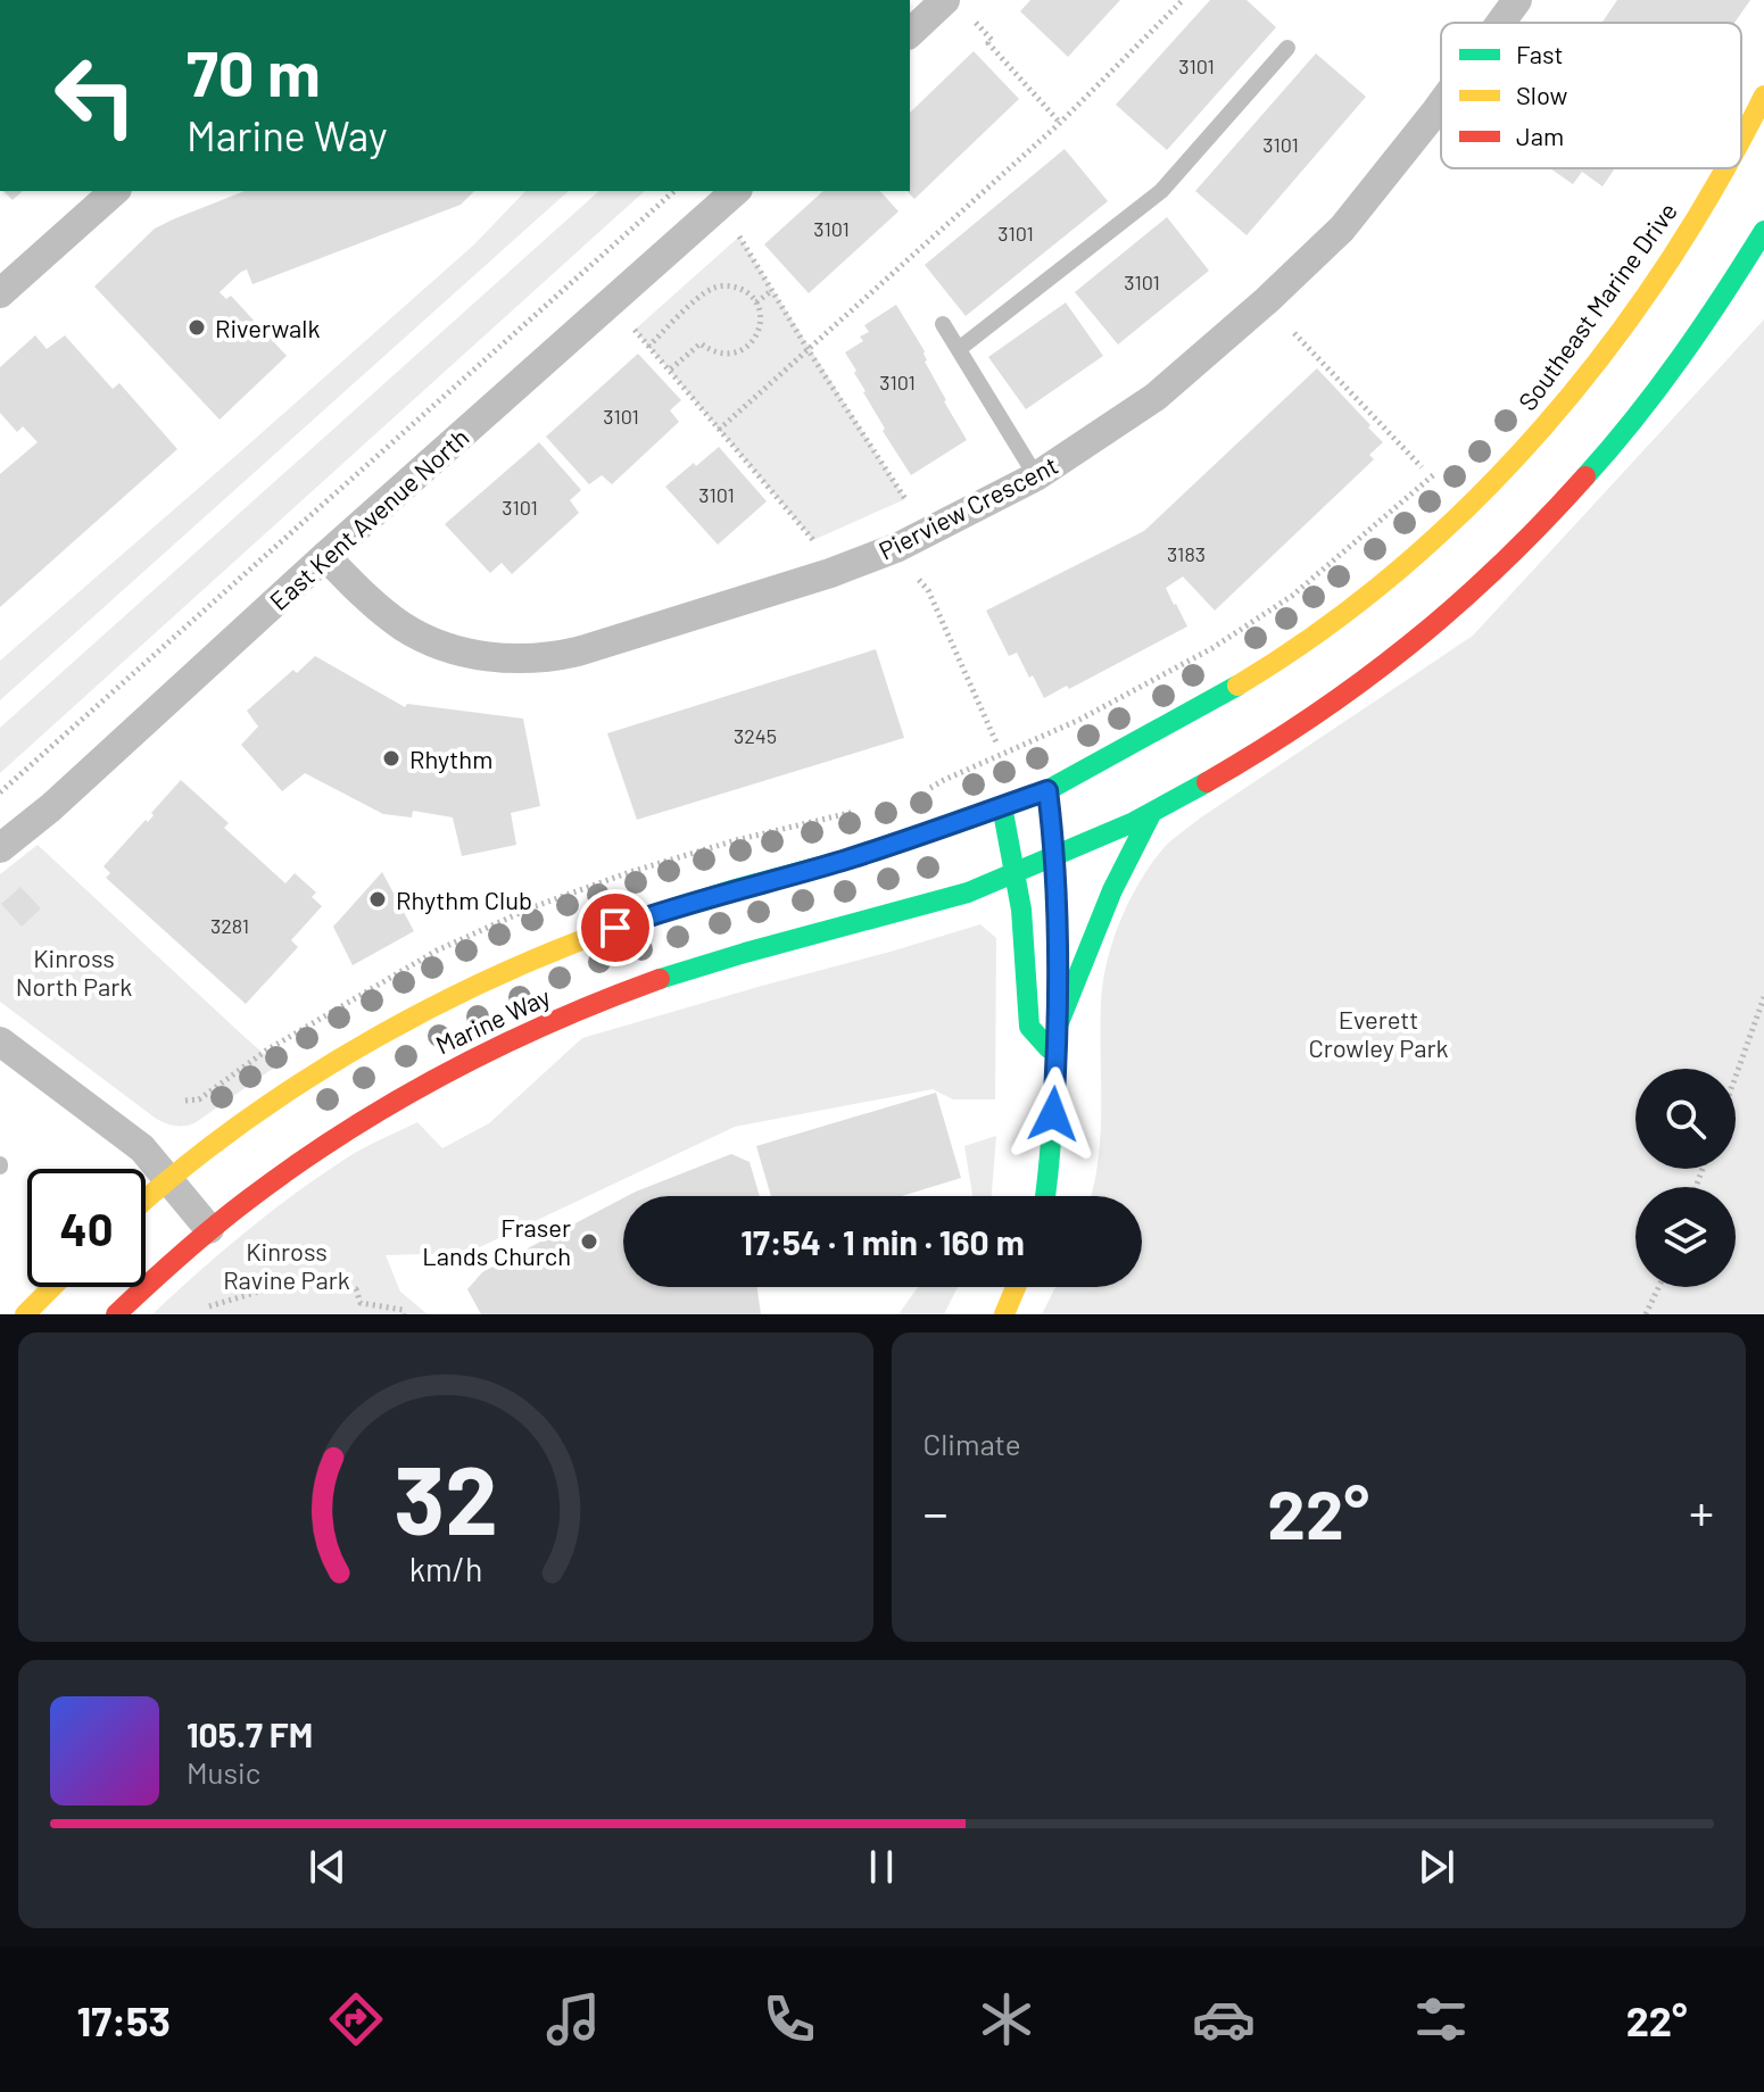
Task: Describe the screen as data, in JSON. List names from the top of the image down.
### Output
{
  "streets": {
    "main road": ["Southeast Marine Drive", "Marine Way"],
    "street": ["Pierview Crescent", "East Kent Avenue North"]
  },
  "crossings": [
    ["Southeast Marine Drive", "Marine Way"],
    ["Pierview Crescent", "East Kent Avenue North"]
  ],
  "parks": ["Kinross North Park", "Everett Crowley Park", "Kinross Ravine Park"],
  "places": [
    "Riverwalk",
    "Rhythm",
    "Rhythm Club",
    "Fraser Lands Church"
  ],
  "house_numbers": [
    "3101",
    "3101",
    "3101",
    "3101",
    "3101",
    "3101",
    "3101",
    "3101",
    "3101",
    "3183",
    "3245",
    "3281"
  ],
  "legend": ["Fast", "Slow", "Jam"],
  "page": {
    "turn": ["70 m", "Marine Way"],
    "limit": "40",
    "trip": "17:54 · 1 min · 160 m",
    "tile": "Climate",
    "heat": ["−", "22°", "+"],
    "song": ["105.7 FM", "Music"],
    "tabs": ["17:53", "22°"],
    "gauge": ["32", "km/h"]
  }
}
